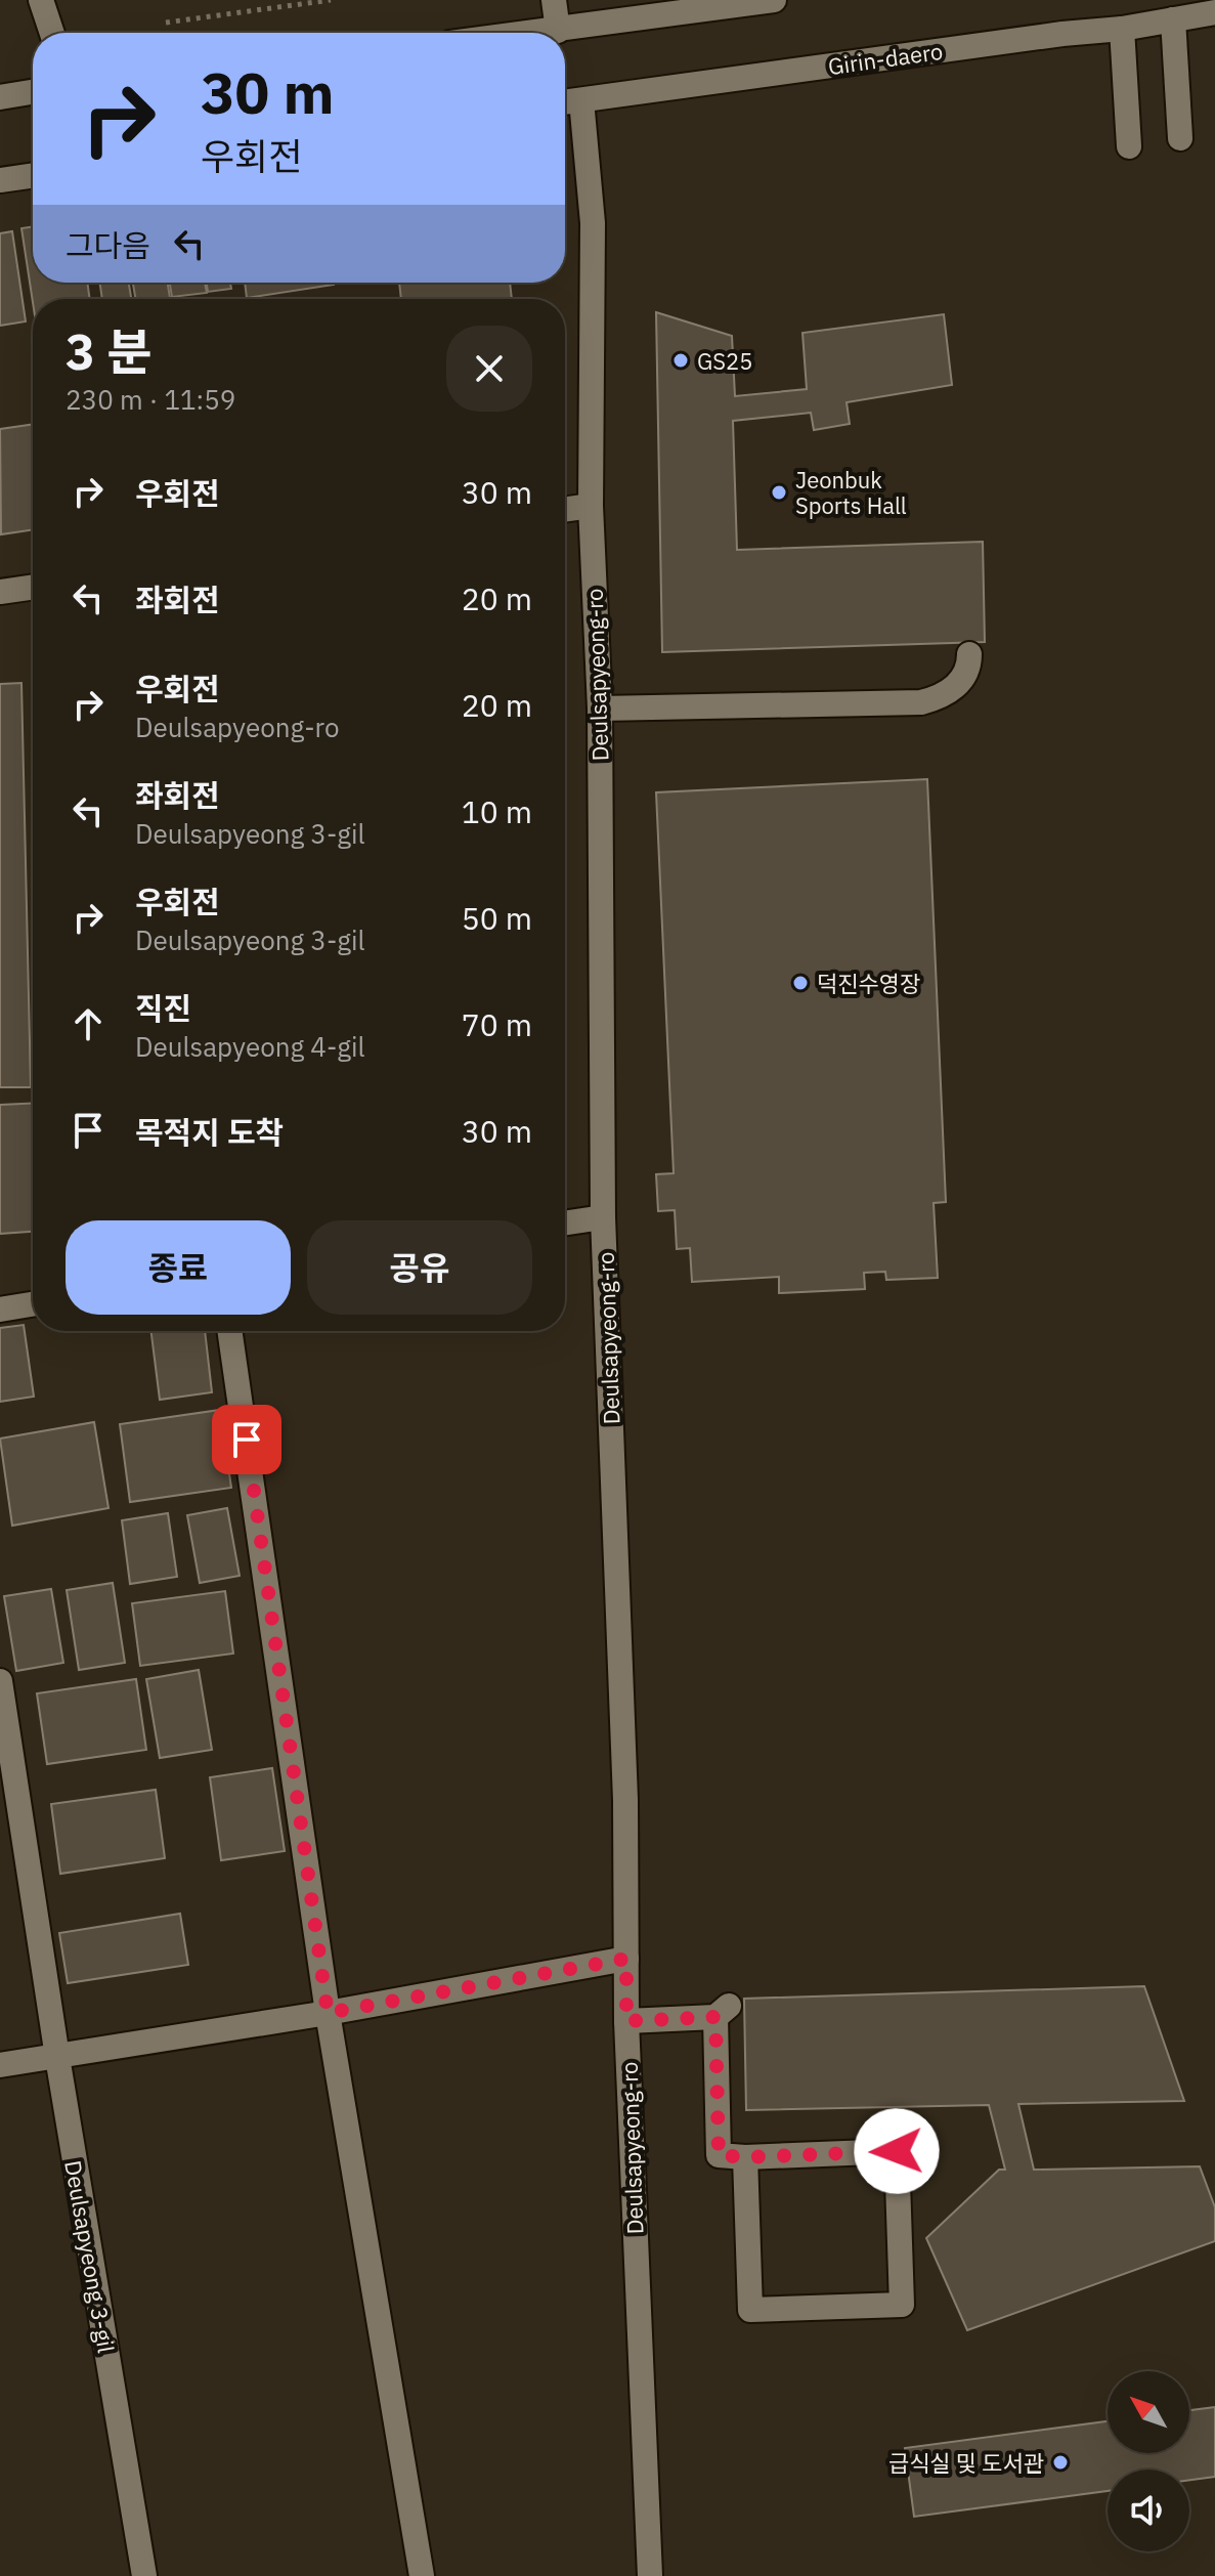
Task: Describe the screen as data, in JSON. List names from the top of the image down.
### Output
{
  "streets": {
    "street": ["Girin-daero", "Deulsapyeong-ro", "Deulsapyeong 3-gil"]
  },
  "crossings": [
    ["Girin-daero", "Deulsapyeong-ro"]
  ],
  "places": [
    "GS25",
    "Jeonbuk Sports Hall",
    "덕진수영장",
    "급식실 및 도서관"
  ],
  "north": "top left",
  "page": {
    "turn": ["30 m", "우회전"],
    "then": "그다음",
    "heading": ["3 분", "230 m · 11:59"],
    "list": [
      {
        "name": "우회전",
        "value": "30 m"
      },
      {
        "name": "좌회전",
        "value": "20 m"
      },
      {
        "name": "우회전",
        "note": "Deulsapyeong-ro",
        "value": "20 m"
      },
      {
        "name": "좌회전",
        "note": "Deulsapyeong 3-gil",
        "value": "10 m"
      },
      {
        "name": "우회전",
        "note": "Deulsapyeong 3-gil",
        "value": "50 m"
      },
      {
        "name": "직진",
        "note": "Deulsapyeong 4-gil",
        "value": "70 m"
      },
      {
        "name": "목적지 도착",
        "value": "30 m"
      }
    ],
    "buttons": ["종료", "공유"]
  }
}
